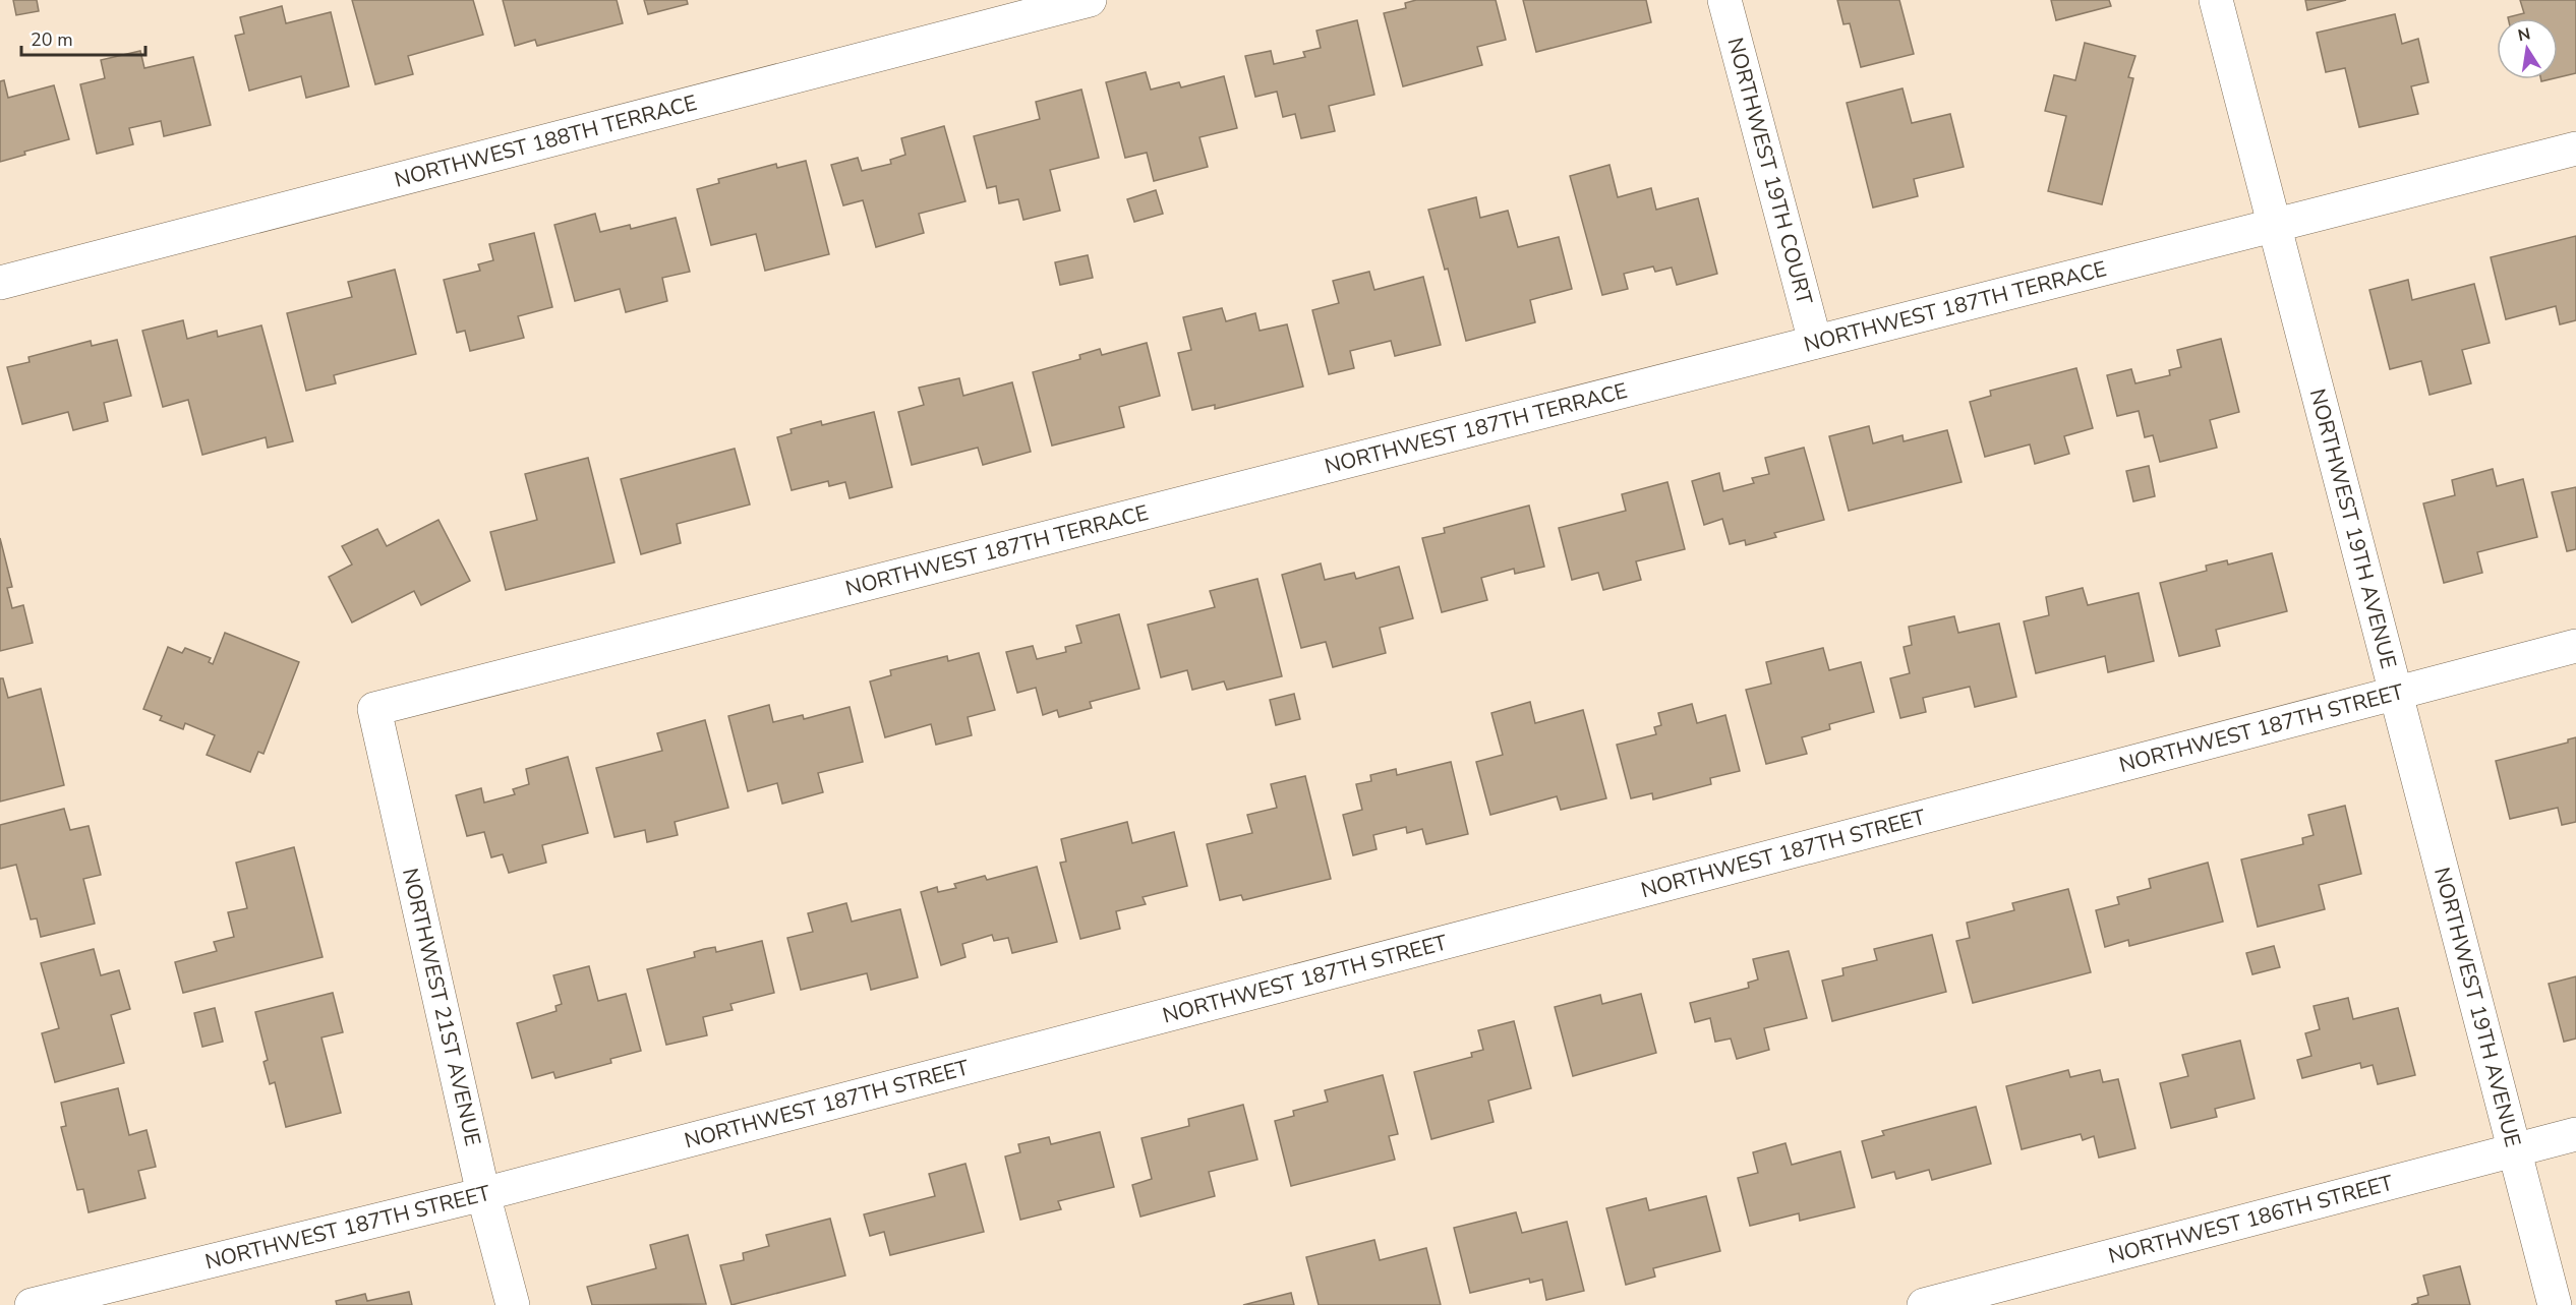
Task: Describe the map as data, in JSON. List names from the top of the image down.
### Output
{
  "streets": {
    "street": [
      "NORTHWEST 188TH TERRACE",
      "NORTHWEST 19TH COURT",
      "NORTHWEST 187TH TERRACE",
      "NORTHWEST 19TH AVENUE",
      "NORTHWEST 187TH STREET",
      "NORTHWEST 21ST AVENUE",
      "NORTHWEST 186TH STREET"
    ]
  },
  "crossings": [
    ["NORTHWEST 19TH COURT", "NORTHWEST 187TH TERRACE"],
    ["NORTHWEST 187TH TERRACE", "NORTHWEST 19TH AVENUE"],
    ["NORTHWEST 187TH TERRACE", "NORTHWEST 21ST AVENUE"],
    ["NORTHWEST 19TH AVENUE", "NORTHWEST 187TH STREET"],
    ["NORTHWEST 19TH AVENUE", "NORTHWEST 186TH STREET"],
    ["NORTHWEST 187TH STREET", "NORTHWEST 21ST AVENUE"]
  ],
  "scale_bar": "20 m",
  "north": "top"
}
